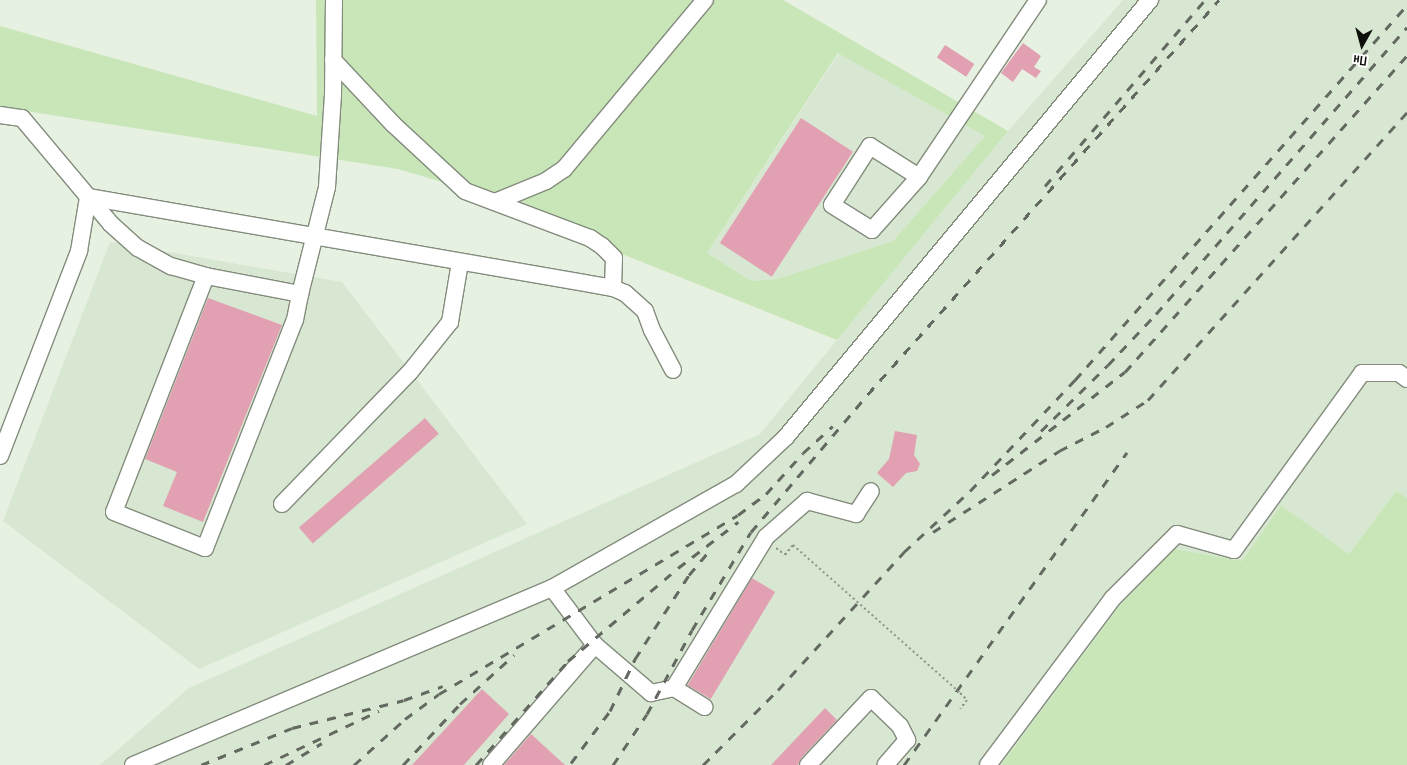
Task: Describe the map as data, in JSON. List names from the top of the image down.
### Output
{
  "north": "bottom"
}
